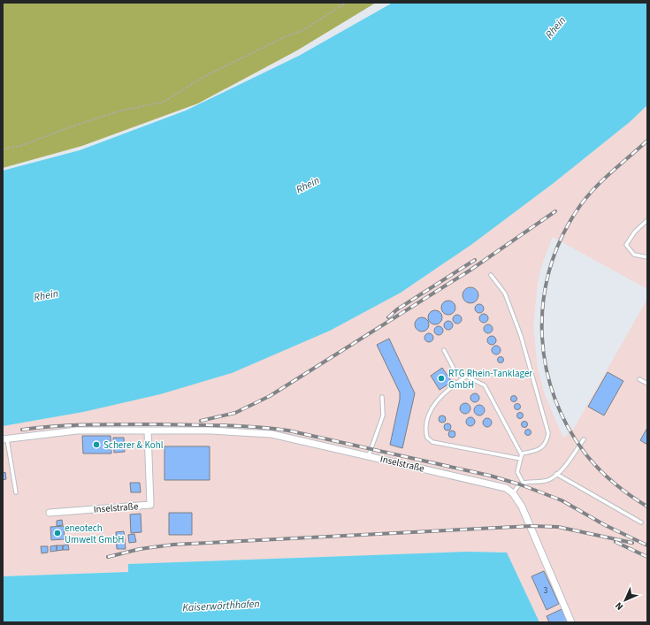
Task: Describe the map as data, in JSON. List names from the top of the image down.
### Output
{
  "streets": {
    "street": ["Inselstraße"]
  },
  "water": ["Rhein", "Kaiserwörthhafen"],
  "places": ["RTG Rhein-Tanklager GmbH", "Scherer & Kohl", "eneotech Umwelt GmbH"],
  "house_numbers": ["3"],
  "north": "bottom left"
}
